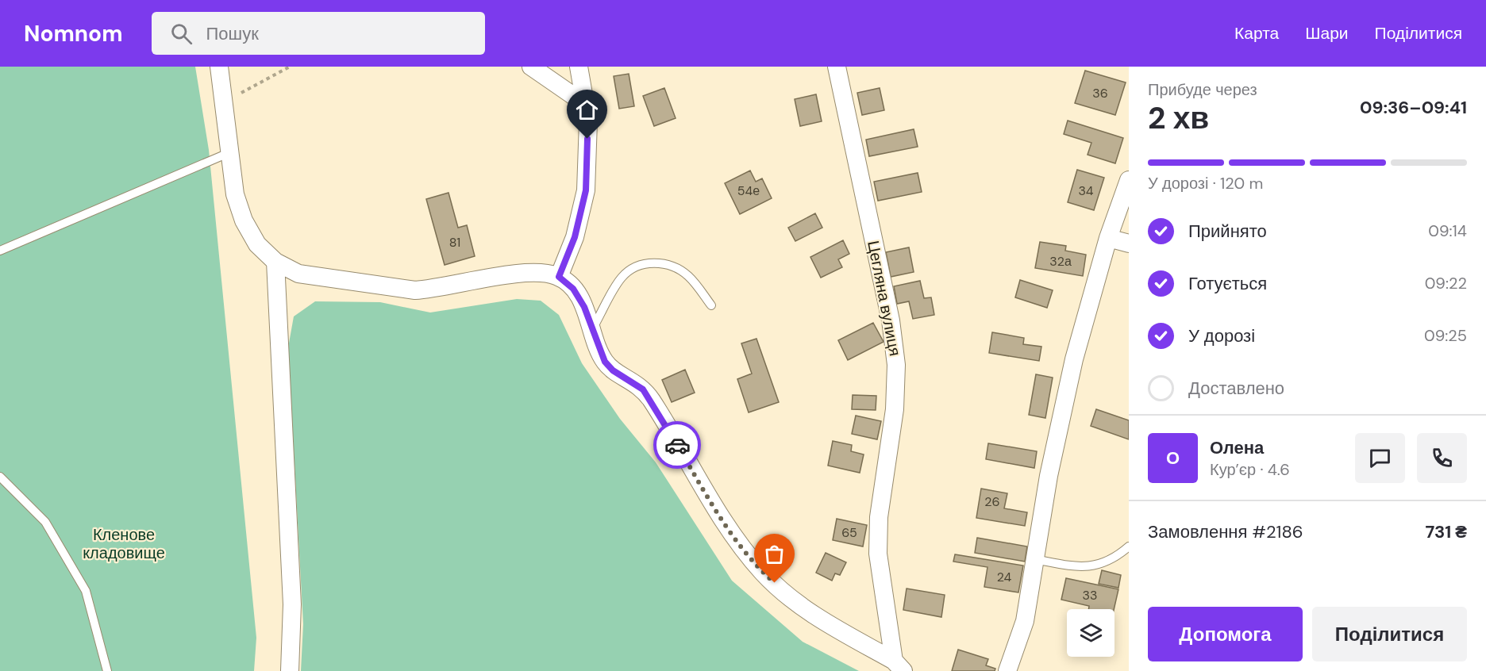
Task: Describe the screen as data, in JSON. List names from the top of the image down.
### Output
{
  "streets": {
    "street": ["Цегляна вулиця"]
  },
  "parks": ["Кленове кладовище"],
  "house_numbers": [
    "36",
    "54е",
    "34",
    "81",
    "32а",
    "26",
    "65",
    "24",
    "33"
  ],
  "page": {
    "header": "Nomnom",
    "search": "Пошук",
    "nav": ["Карта", "Шари", "Поділитися"],
    "heading": ["2 хв", "Прибуде через", "09:36–09:41"],
    "panel": [
      "Олена",
      "Кур’єр · 4.6",
      "Замовлення #2186",
      "731 ₴"
    ],
    "bar": "У дорозі · 120 m",
    "list": [
      ["Прийнято", "09:14"],
      ["Готується", "09:22"],
      ["У дорозі", "09:25"],
      "Доставлено"
    ],
    "round": "О",
    "buttons": ["Допомога", "Поділитися"]
  }
}
